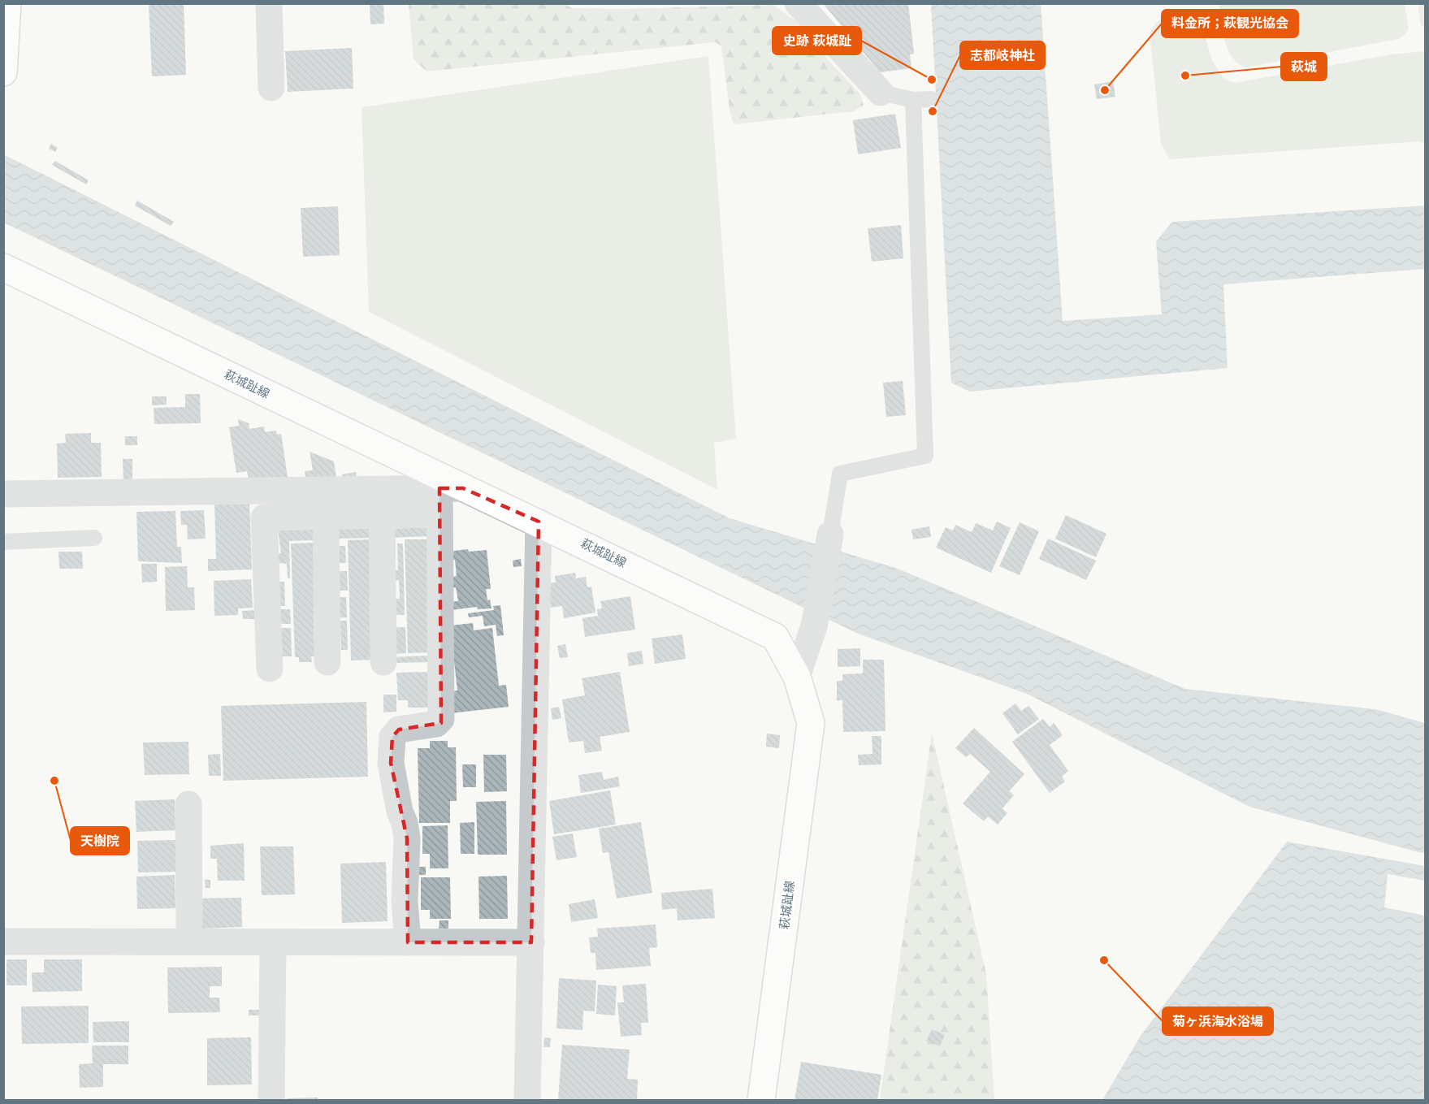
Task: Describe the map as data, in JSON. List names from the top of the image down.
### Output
{
  "streets": {
    "main road": ["萩城趾線"]
  },
  "places": [
    "萩城",
    "史跡 萩城趾",
    "料金所；萩観光協会",
    "志都岐神社",
    "天樹院",
    "菊ヶ浜海水浴場"
  ]
}
